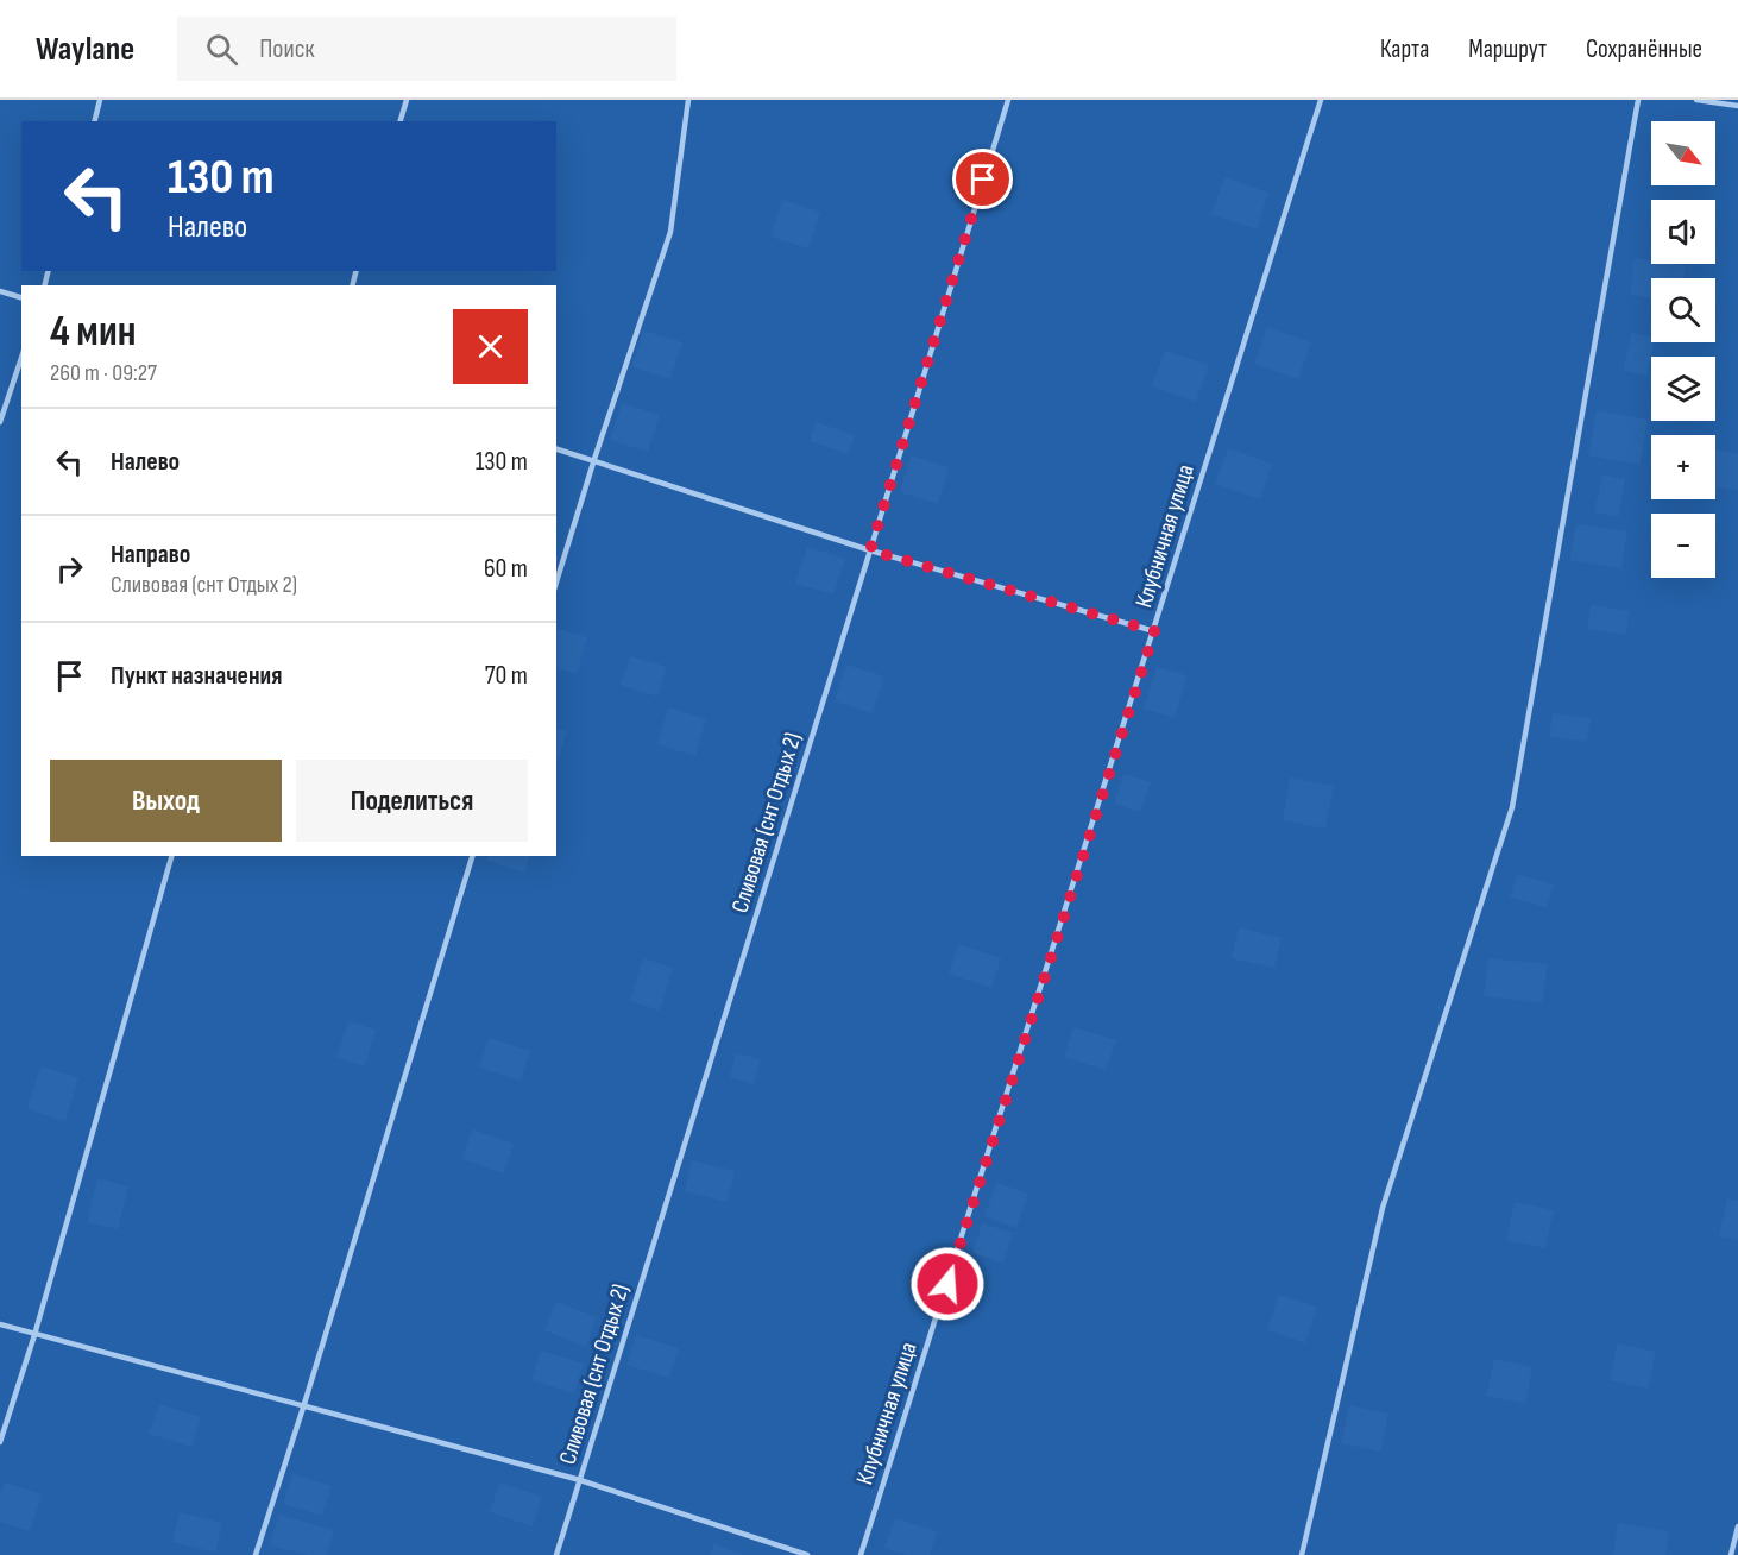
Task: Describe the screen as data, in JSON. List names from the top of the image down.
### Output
{
  "streets": {
    "lane": ["Клубничная улица", "Сливовая (снт Отдых 2)"]
  },
  "north": "bottom right",
  "page": {
    "header": "Waylane",
    "search": "Поиск",
    "nav": ["Карта", "Маршрут", "Сохранённые"],
    "map_buttons": ["+", "−"],
    "turn": ["130 m", "Налево"],
    "heading": ["4 мин", "260 m · 09:27"],
    "list": [
      {
        "name": "Налево",
        "value": "130 m"
      },
      {
        "name": "Направо",
        "note": "Сливовая (снт Отдых 2)",
        "value": "60 m"
      },
      {
        "name": "Пункт назначения",
        "value": "70 m"
      }
    ],
    "buttons": ["Выход", "Поделиться"]
  }
}
